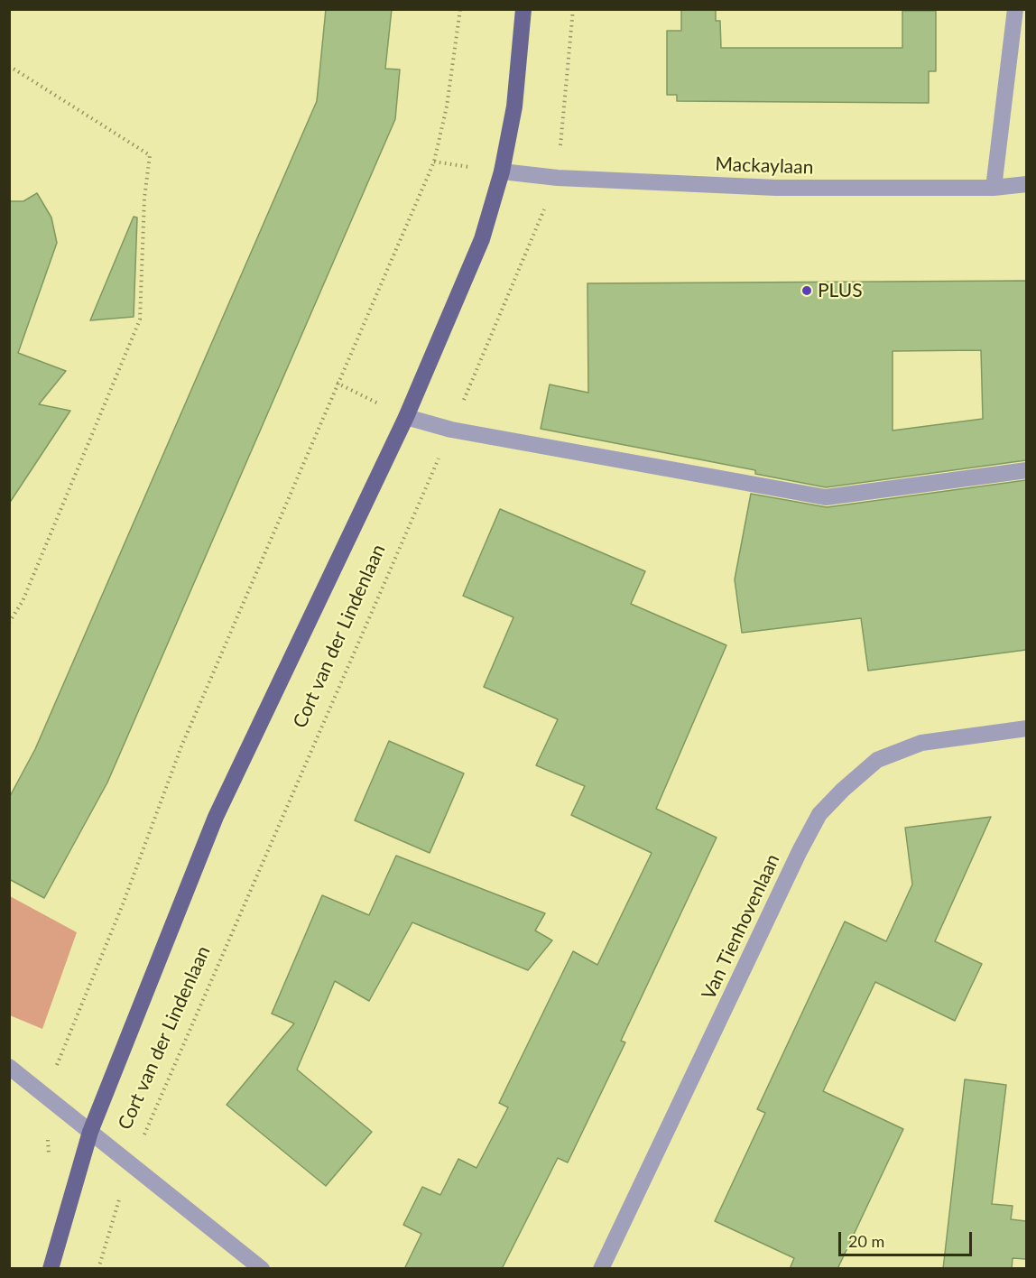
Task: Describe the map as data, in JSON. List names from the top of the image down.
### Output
{
  "streets": {
    "main road": ["Cort van der Lindenlaan"],
    "street": ["Mackaylaan", "Van Tienhovenlaan"]
  },
  "crossings": [
    ["Mackaylaan", "Cort van der Lindenlaan"]
  ],
  "places": ["PLUS"],
  "scale_bar": "20 m"
}
